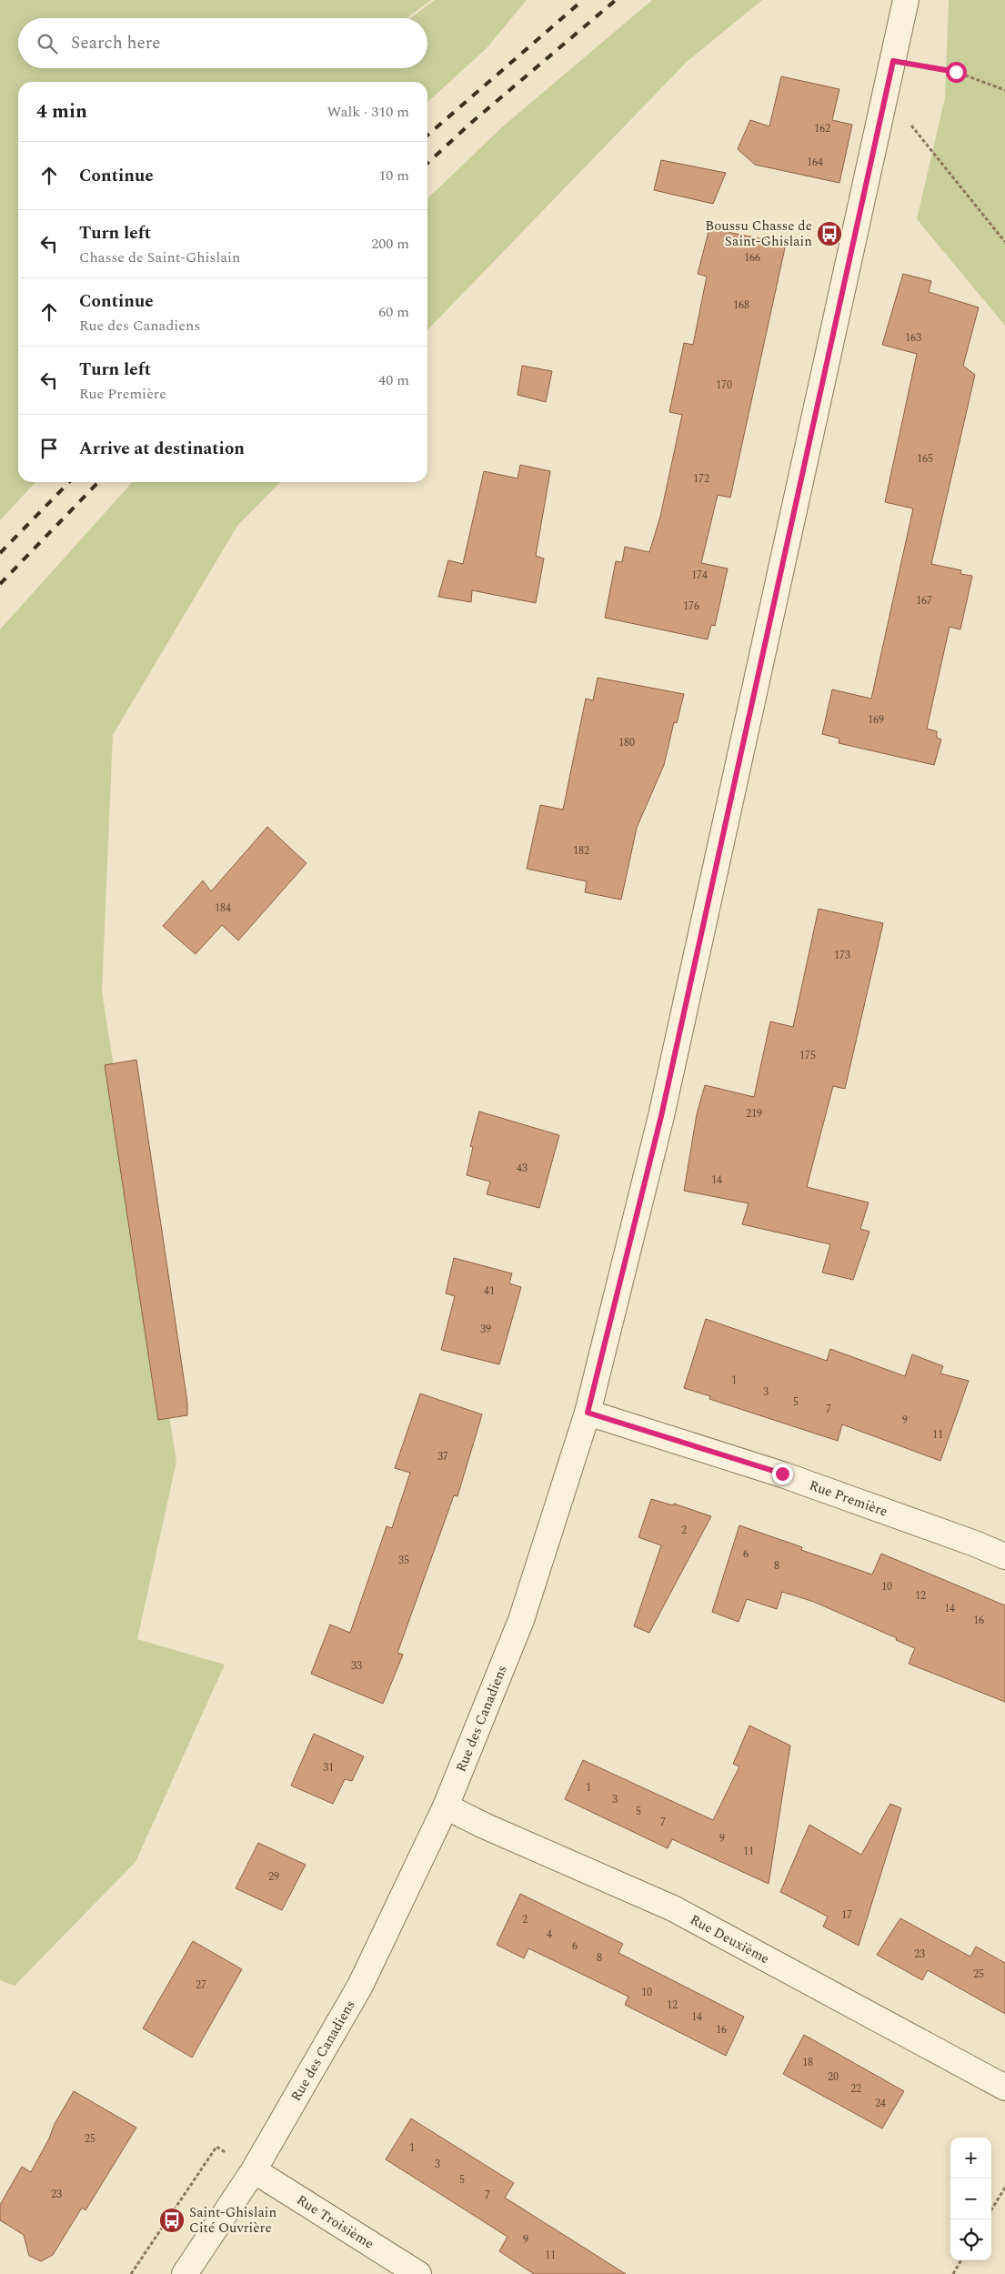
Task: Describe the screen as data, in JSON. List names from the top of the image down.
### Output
{
  "streets": {
    "street": [
      "Rue Première",
      "Rue des Canadiens",
      "Rue Deuxième",
      "Rue Troisième"
    ]
  },
  "crossings": [
    ["Rue Première", "Rue des Canadiens"],
    ["Rue des Canadiens", "Rue Deuxième"],
    ["Rue des Canadiens", "Rue Troisième"]
  ],
  "places": {
    "bus stop": ["Boussu Chasse de Saint-Ghislain", "Saint-Ghislain Cité Ouvrière"]
  },
  "house_numbers": [
    "162",
    "164",
    "166",
    "168",
    "163",
    "170",
    "165",
    "172",
    "174",
    "167",
    "176",
    "169",
    "180",
    "182",
    "184",
    "173",
    "175",
    "219",
    "43",
    "14",
    "41",
    "39",
    "1",
    "3",
    "5",
    "7",
    "9",
    "11",
    "37",
    "2",
    "6",
    "35",
    "8",
    "10",
    "12",
    "14",
    "16",
    "33",
    "31",
    "1",
    "3",
    "5",
    "7",
    "9",
    "11",
    "29",
    "17",
    "2",
    "4",
    "6",
    "23",
    "8",
    "25",
    "27",
    "10",
    "12",
    "14",
    "16",
    "18",
    "20",
    "22",
    "24",
    "25",
    "1",
    "3",
    "5",
    "23",
    "7",
    "9",
    "11"
  ],
  "page": {
    "search": "Search here",
    "heading": ["4 min", "Walk · 310 m"],
    "list": [
      ["Continue", "10 m"],
      ["Turn left", "Chasse de Saint-Ghislain", "200 m"],
      ["Continue", "Rue des Canadiens", "60 m"],
      ["Turn left", "Rue Première", "40 m"],
      "Arrive at destination"
    ],
    "map_buttons": ["+", "−"]
  }
}
